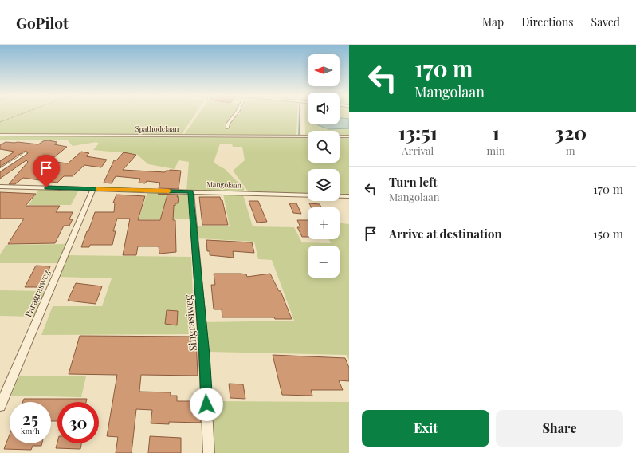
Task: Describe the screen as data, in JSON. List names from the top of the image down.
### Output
{
  "streets": {
    "street": [
      "Spathodelaan",
      "Mangolaan",
      "Paragrasweg",
      "Singrasiweg"
    ]
  },
  "crossings": [
    ["Mangolaan", "Paragrasweg"],
    ["Mangolaan", "Singrasiweg"]
  ],
  "north": "left",
  "page": {
    "header": "GoPilot",
    "nav": ["Map", "Directions", "Saved"],
    "turn": ["170 m", "Mangolaan"],
    "map_buttons": ["+", "−"],
    "eta": [
      "13:51",
      "Arrival",
      "1",
      "min",
      "320",
      "m"
    ],
    "list": [
      {
        "name": "Turn left",
        "note": "Mangolaan",
        "value": "170 m"
      },
      {
        "name": "Arrive at destination",
        "value": "150 m"
      }
    ],
    "speed": "25 km/h",
    "limit": "30",
    "buttons": ["Exit", "Share"]
  }
}
